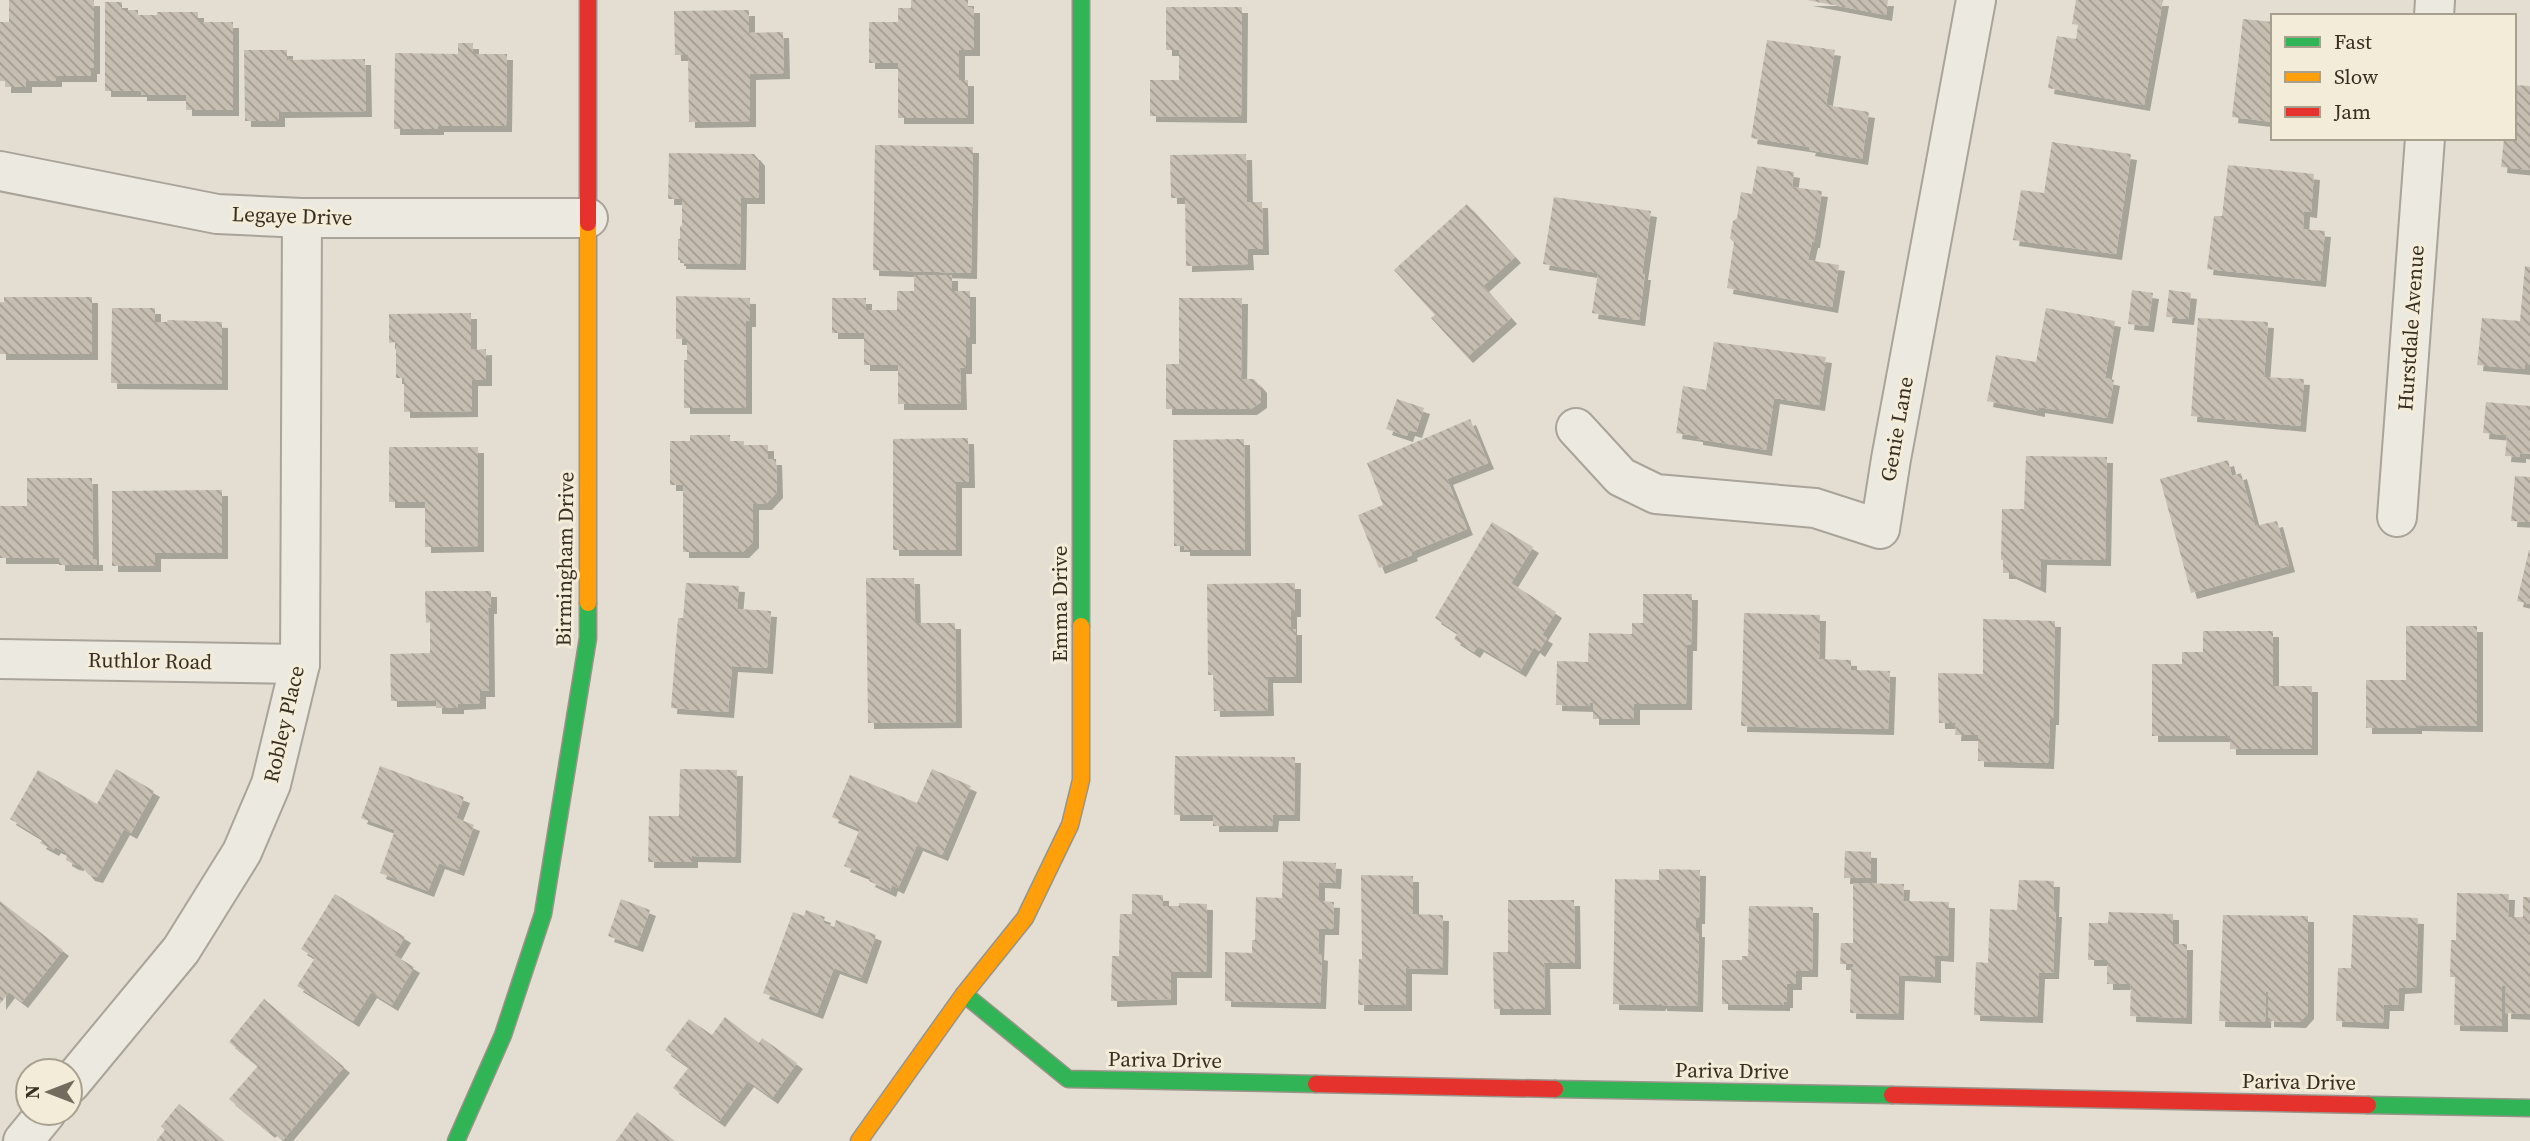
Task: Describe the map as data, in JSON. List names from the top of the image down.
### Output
{
  "streets": {
    "street": [
      "Legaye Drive",
      "Hurstdale Avenue",
      "Genie Lane",
      "Birmingham Drive",
      "Emma Drive",
      "Ruthlor Road",
      "Robley Place",
      "Pariva Drive"
    ]
  },
  "crossings": [
    ["Legaye Drive", "Birmingham Drive"],
    ["Legaye Drive", "Robley Place"],
    ["Emma Drive", "Pariva Drive"],
    ["Ruthlor Road", "Robley Place"]
  ],
  "legend": ["Fast", "Slow", "Jam"],
  "north": "left"
}
